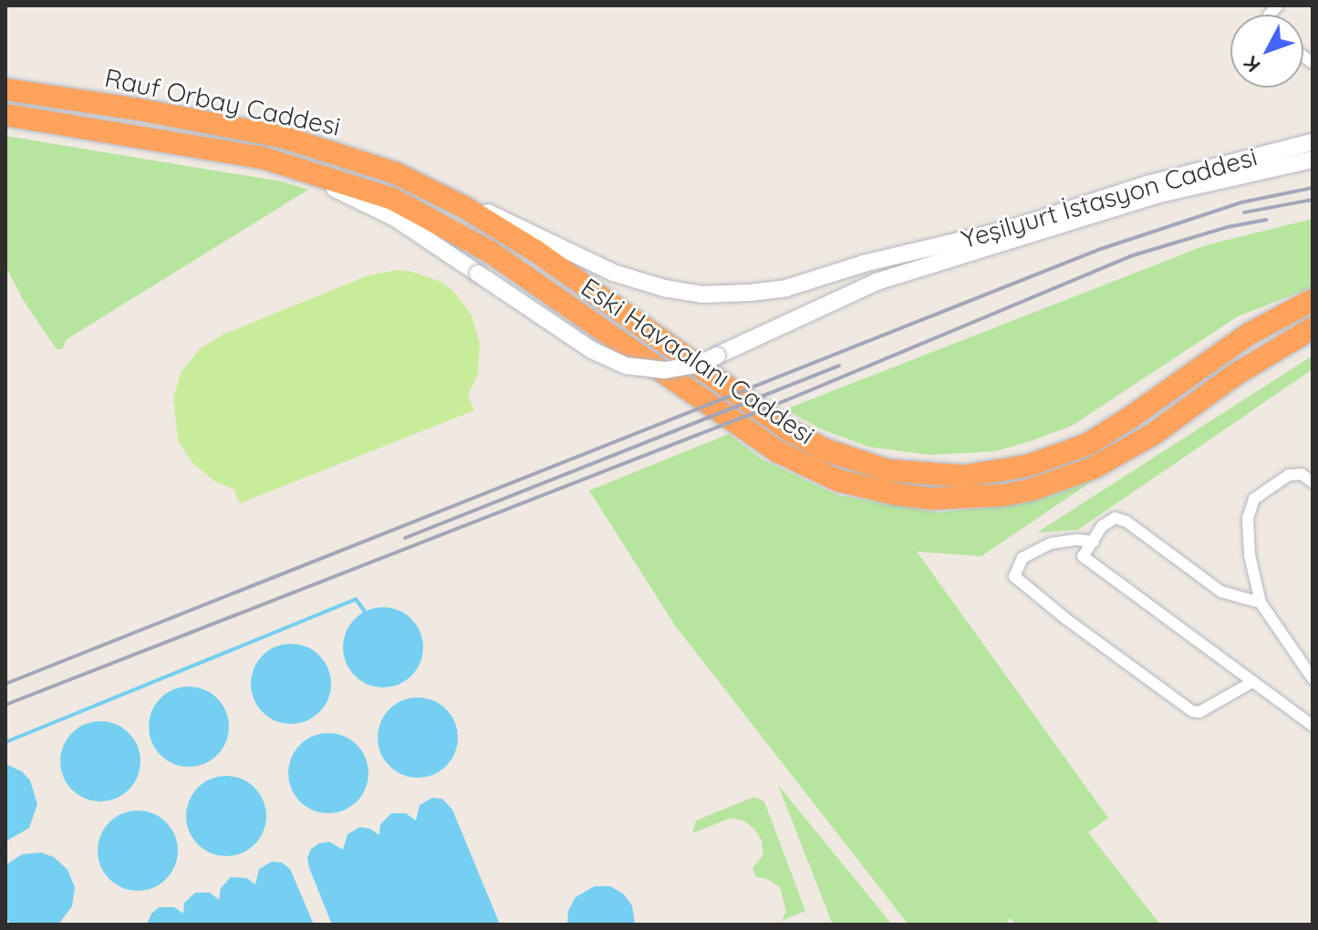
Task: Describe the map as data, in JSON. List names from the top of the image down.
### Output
{
  "streets": {
    "highway": ["Rauf Orbay Caddesi", "Eski Havaalanı Caddesi"],
    "main road": ["Yeşilyurt İstasyon Caddesi"]
  },
  "crossings": [
    ["Rauf Orbay Caddesi", "Yeşilyurt İstasyon Caddesi"],
    ["Rauf Orbay Caddesi", "Eski Havaalanı Caddesi"],
    ["Yeşilyurt İstasyon Caddesi", "Eski Havaalanı Caddesi"]
  ],
  "north": "bottom left"
}
